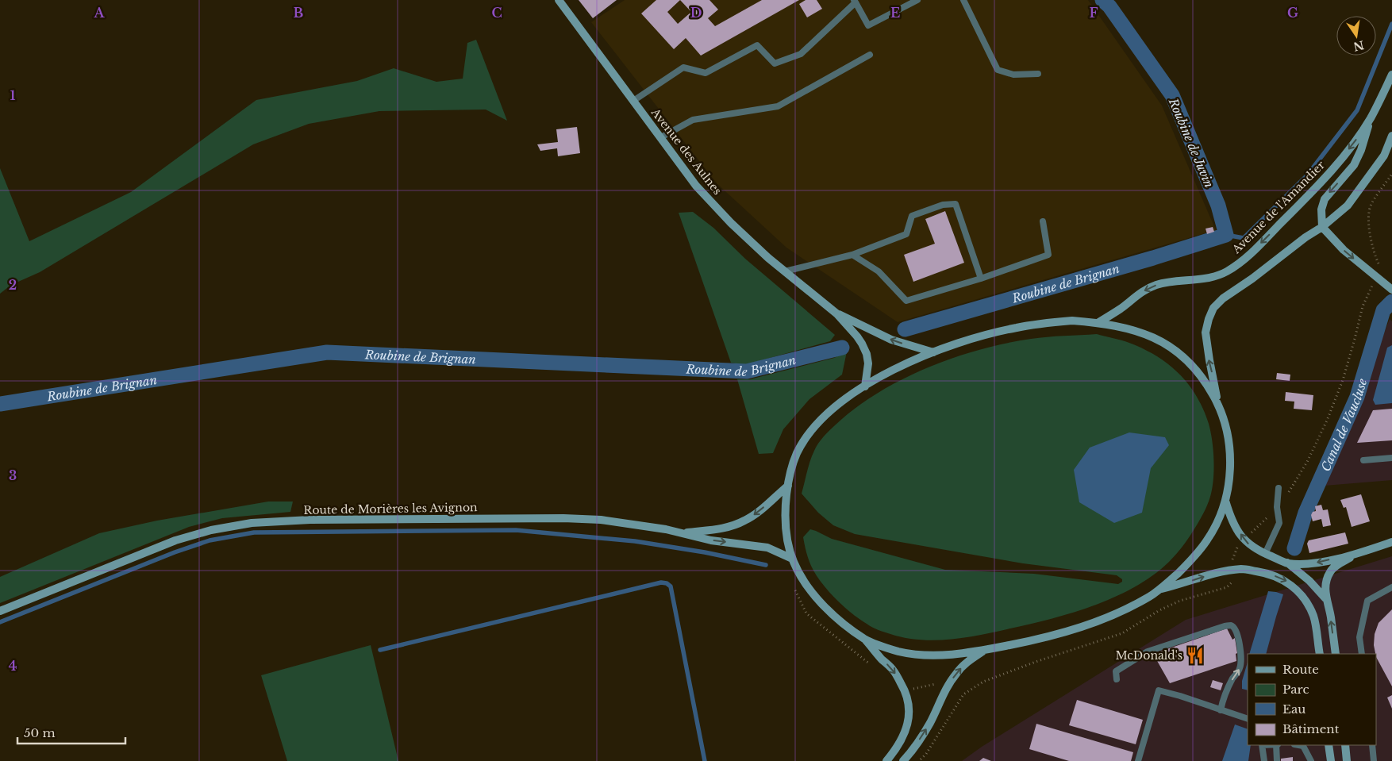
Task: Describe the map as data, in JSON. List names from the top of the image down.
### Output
{
  "streets": {
    "main road": ["Avenue des Aulnes", "Avenue de l'Amandier", "Route de Morières les Avignon"]
  },
  "water": ["Roubine de Juvin", "Roubine de Brignan", "Canal de Vaucluse"],
  "places": {
    "restaurant": ["McDonald's"]
  },
  "legend": [
    "Route",
    "Parc",
    "Eau",
    "Bâtiment"
  ],
  "scale_bar": "50 m",
  "north": "bottom",
  "grid": {
    "columns": [
      "A",
      "B",
      "C",
      "D",
      "E",
      "F",
      "G"
    ],
    "rows": [
      "1",
      "2",
      "3",
      "4"
    ]
  }
}
